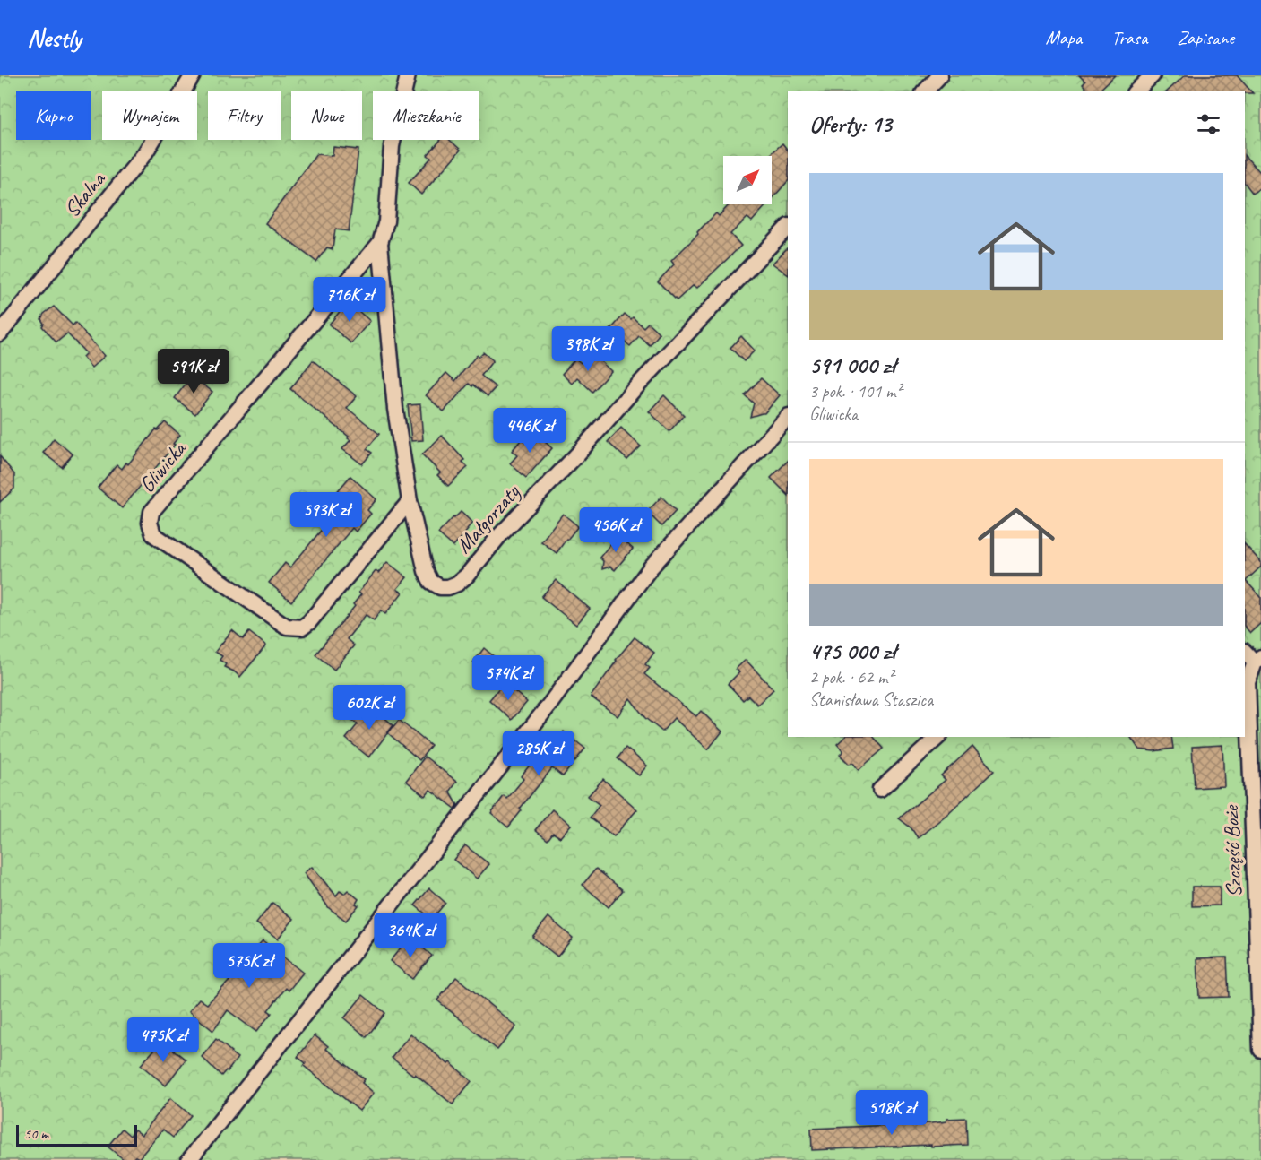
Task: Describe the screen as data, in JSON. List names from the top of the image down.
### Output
{
  "streets": {
    "street": [
      "Skalna",
      "Gliwicka",
      "Małgorzaty",
      "Szczęść Boże"
    ]
  },
  "crossings": [
    ["Gliwicka", "Małgorzaty"]
  ],
  "scale_bar": "50 m",
  "north": "top right",
  "page": {
    "header": "Nestly",
    "nav": ["Mapa", "Trasa", "Zapisane"],
    "chip": [
      "Kupno",
      "Wynajem",
      "Filtry",
      "Nowe",
      "Mieszkanie"
    ],
    "heading": "Oferty: 13",
    "list": [
      {
        "name": "591 000 zł",
        "note": "3 pok. · 101 m² · Gliwicka"
      },
      {
        "name": "475 000 zł",
        "note": "2 pok. · 62 m² · Stanisława Staszica"
      }
    ],
    "price": [
      "716K zł",
      "398K zł",
      "591K zł",
      "446K zł",
      "593K zł",
      "456K zł",
      "574K zł",
      "602K zł",
      "285K zł",
      "364K zł",
      "575K zł",
      "475K zł",
      "518K zł"
    ],
    "scale": "50 m"
  }
}
